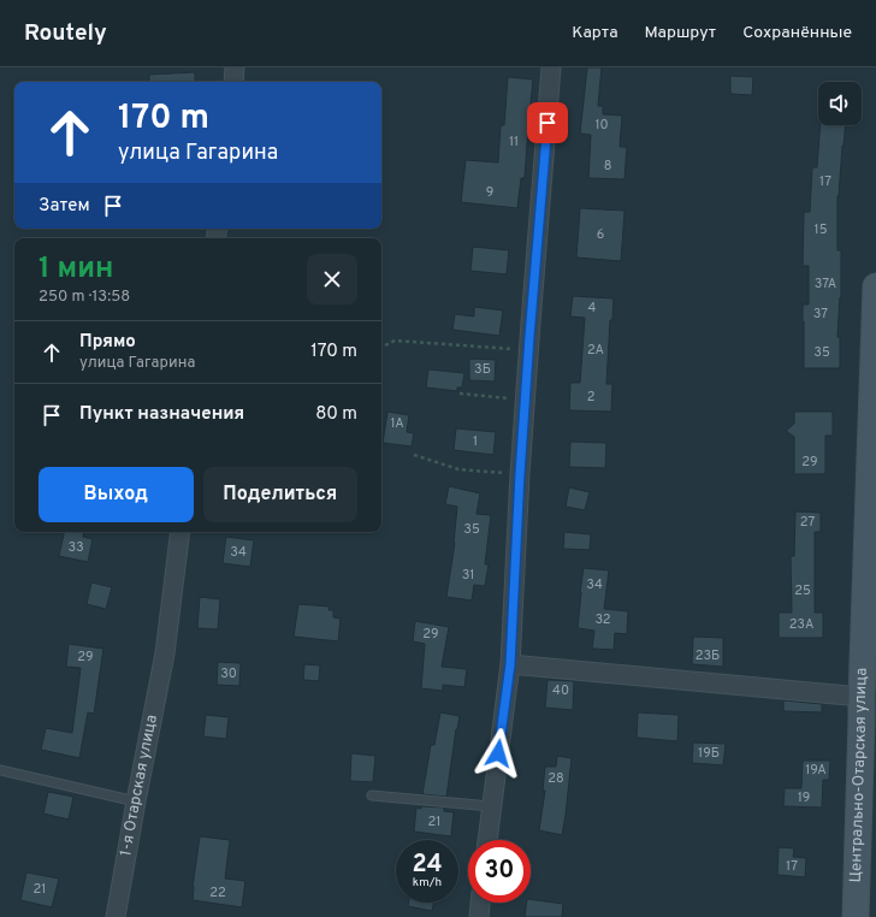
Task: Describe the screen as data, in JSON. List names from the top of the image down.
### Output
{
  "streets": {
    "street": ["Центрально-Отарская улица", "1-я Отарская улица"]
  },
  "house_numbers": [
    "10",
    "11",
    "8",
    "17",
    "9",
    "15",
    "6",
    "37А",
    "4",
    "37",
    "2А",
    "35",
    "3Б",
    "2",
    "1А",
    "1",
    "29",
    "27",
    "35",
    "33",
    "34",
    "31",
    "34",
    "25",
    "32",
    "23А",
    "29",
    "23Б",
    "29",
    "30",
    "40",
    "19Б",
    "19А",
    "28",
    "19",
    "21",
    "17",
    "21",
    "22"
  ],
  "page": {
    "header": "Routely",
    "nav": ["Карта", "Маршрут", "Сохранённые"],
    "turn": ["170 m", "улица Гагарина"],
    "then": "Затем",
    "heading": ["1 мин", "250 m · 13:58"],
    "list": [
      {
        "name": "Прямо",
        "note": "улица Гагарина",
        "value": "170 m"
      },
      {
        "name": "Пункт назначения",
        "value": "80 m"
      }
    ],
    "buttons": ["Выход", "Поделиться"],
    "speed": "24 km/h",
    "limit": "30"
  }
}
